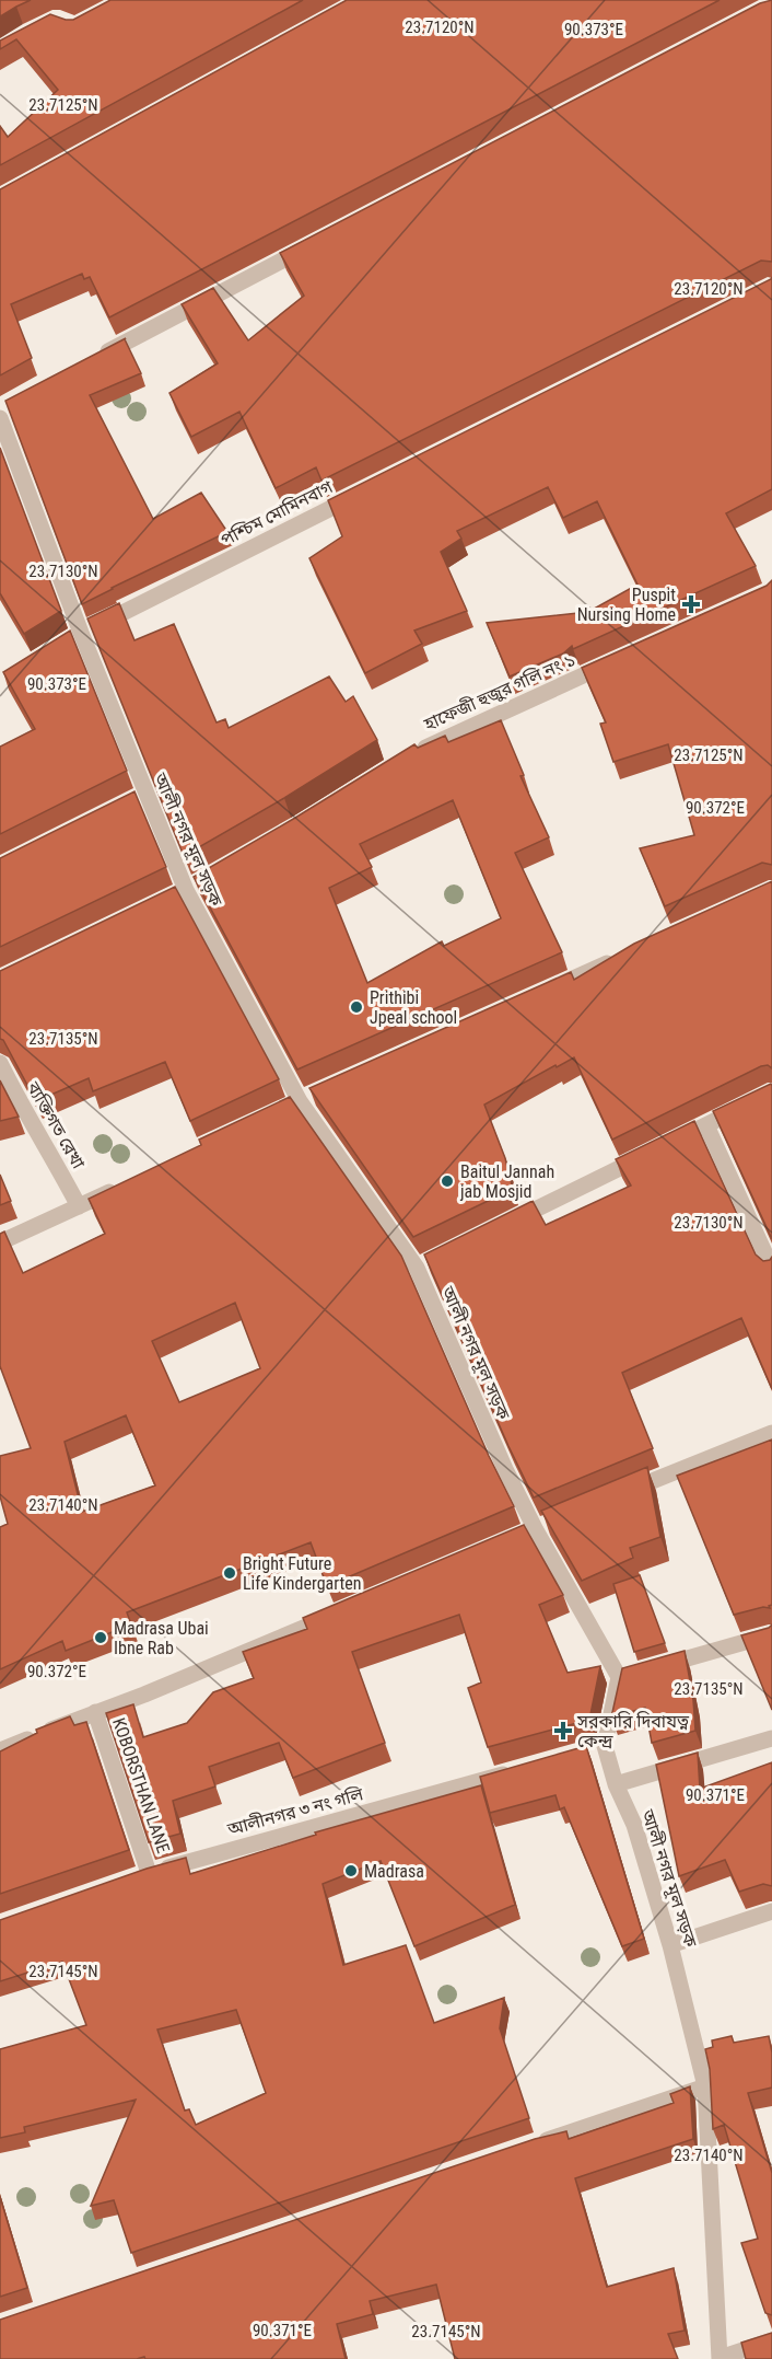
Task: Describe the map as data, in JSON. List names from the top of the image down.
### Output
{
  "streets": {
    "street": [
      "পশ্চিম মোমিনবাগ",
      "হাফেজী হুজুর গলি নং ১",
      "আলী নগর মূল সড়ক",
      "ব্যক্তিগত রেখা",
      "KOBORSTHAN LANE",
      "আলীনগর ৩ নং গলি"
    ]
  },
  "crossings": [
    ["পশ্চিম মোমিনবাগ", "আলী নগর মূল সড়ক"],
    ["KOBORSTHAN LANE", "আলীনগর ৩ নং গলি"]
  ],
  "places": {
    "health": ["Puspit Nursing Home", "সরকারি দিবাযত্ন কেন্দ্র"],
    "other": [
      "Prithibi Jpeal school",
      "Baitul Jannah jab Mosjid",
      "Bright Future Life Kindergarten",
      "Madrasa Ubai Ibne Rab",
      "Madrasa"
    ]
  },
  "coordinates": [
    "23.7120°N",
    "90.373°E",
    "23.7125°N",
    "23.7130°N",
    "90.372°E",
    "23.7135°N",
    "23.7140°N",
    "90.371°E",
    "23.7145°N"
  ]
}
